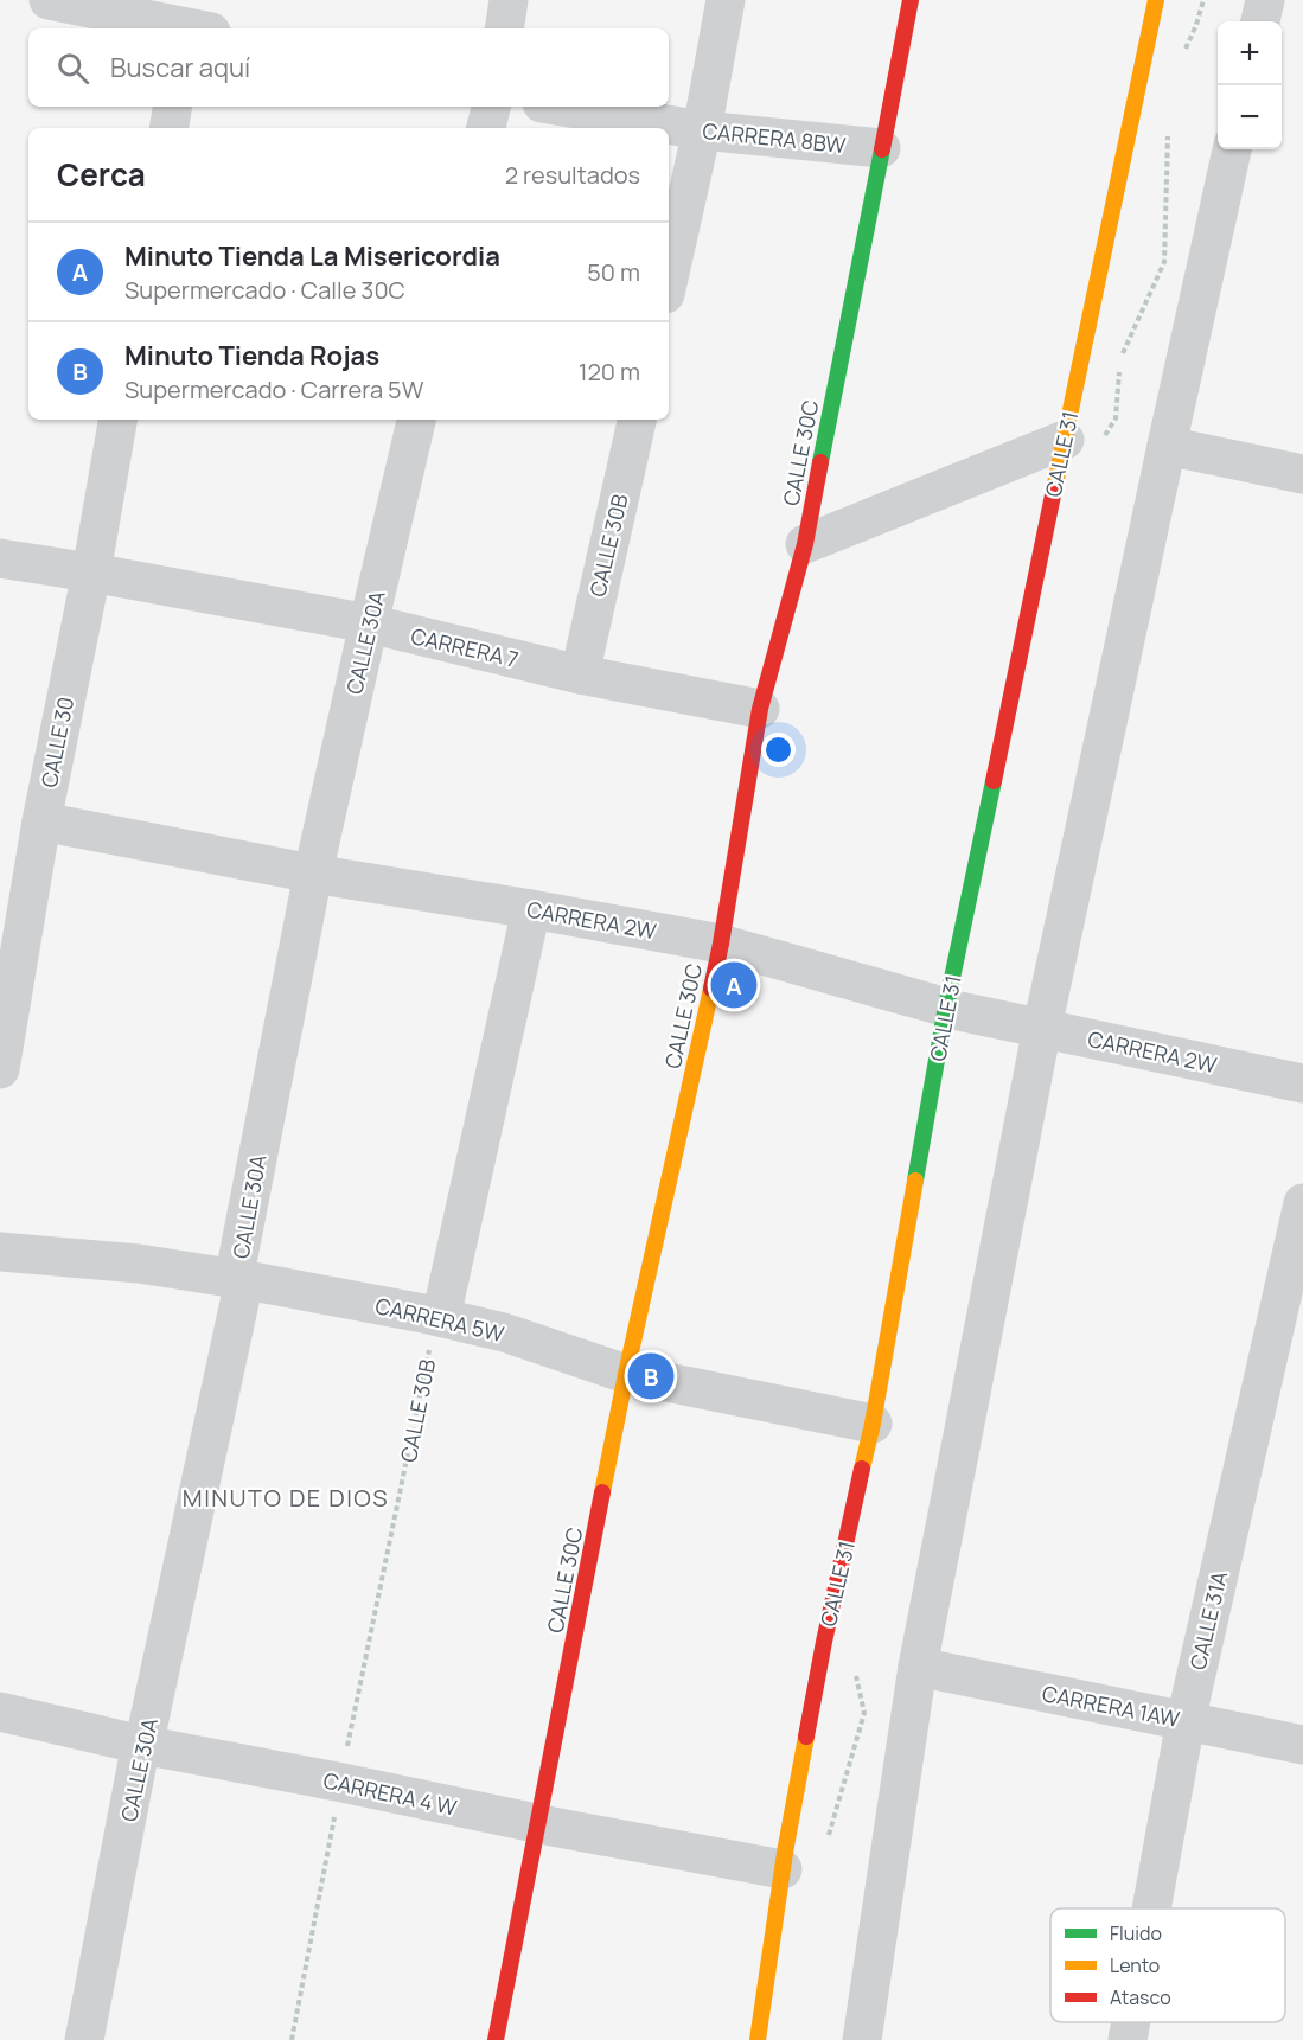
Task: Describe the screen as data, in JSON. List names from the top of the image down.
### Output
{
  "streets": {
    "street": [
      "CARRERA 8BW",
      "CALLE 30C",
      "CALLE 31",
      "CALLE 30B",
      "CALLE 30A",
      "CARRERA 7",
      "CALLE 30",
      "CARRERA 2W",
      "CARRERA 5W",
      "CALLE 31A",
      "CARRERA 1AW",
      "CARRERA 4 W"
    ]
  },
  "crossings": [
    ["CARRERA 8BW", "CALLE 30C"],
    ["CALLE 30C", "CARRERA 7"],
    ["CALLE 30C", "CARRERA 2W"],
    ["CALLE 30C", "CARRERA 5W"],
    ["CALLE 30C", "CARRERA 4 W"],
    ["CALLE 31", "CARRERA 2W"],
    ["CALLE 31", "CARRERA 5W"],
    ["CALLE 31", "CARRERA 4 W"],
    ["CALLE 30B", "CARRERA 7"],
    ["CALLE 30B", "CARRERA 5W"],
    ["CALLE 30B", "CARRERA 4 W"],
    ["CALLE 30A", "CARRERA 7"],
    ["CALLE 30A", "CARRERA 2W"],
    ["CALLE 30A", "CARRERA 5W"],
    ["CALLE 30A", "CARRERA 4 W"],
    ["CARRERA 7", "CALLE 30"],
    ["CALLE 30", "CARRERA 2W"],
    ["CALLE 31A", "CARRERA 1AW"]
  ],
  "districts": ["MINUTO DE DIOS"],
  "legend": ["Fluido", "Lento", "Atasco"],
  "page": {
    "map_buttons": ["+", "−"],
    "search": "Buscar aquí",
    "heading": ["Cerca", "2 resultados"],
    "list": [
      {
        "mark": "A",
        "name": "Minuto Tienda La Misericordia",
        "note": "Supermercado · Calle 30C",
        "value": "50 m"
      },
      {
        "mark": "B",
        "name": "Minuto Tienda Rojas",
        "note": "Supermercado · Carrera 5W",
        "value": "120 m"
      }
    ],
    "pins": ["A", "B"]
  }
}
